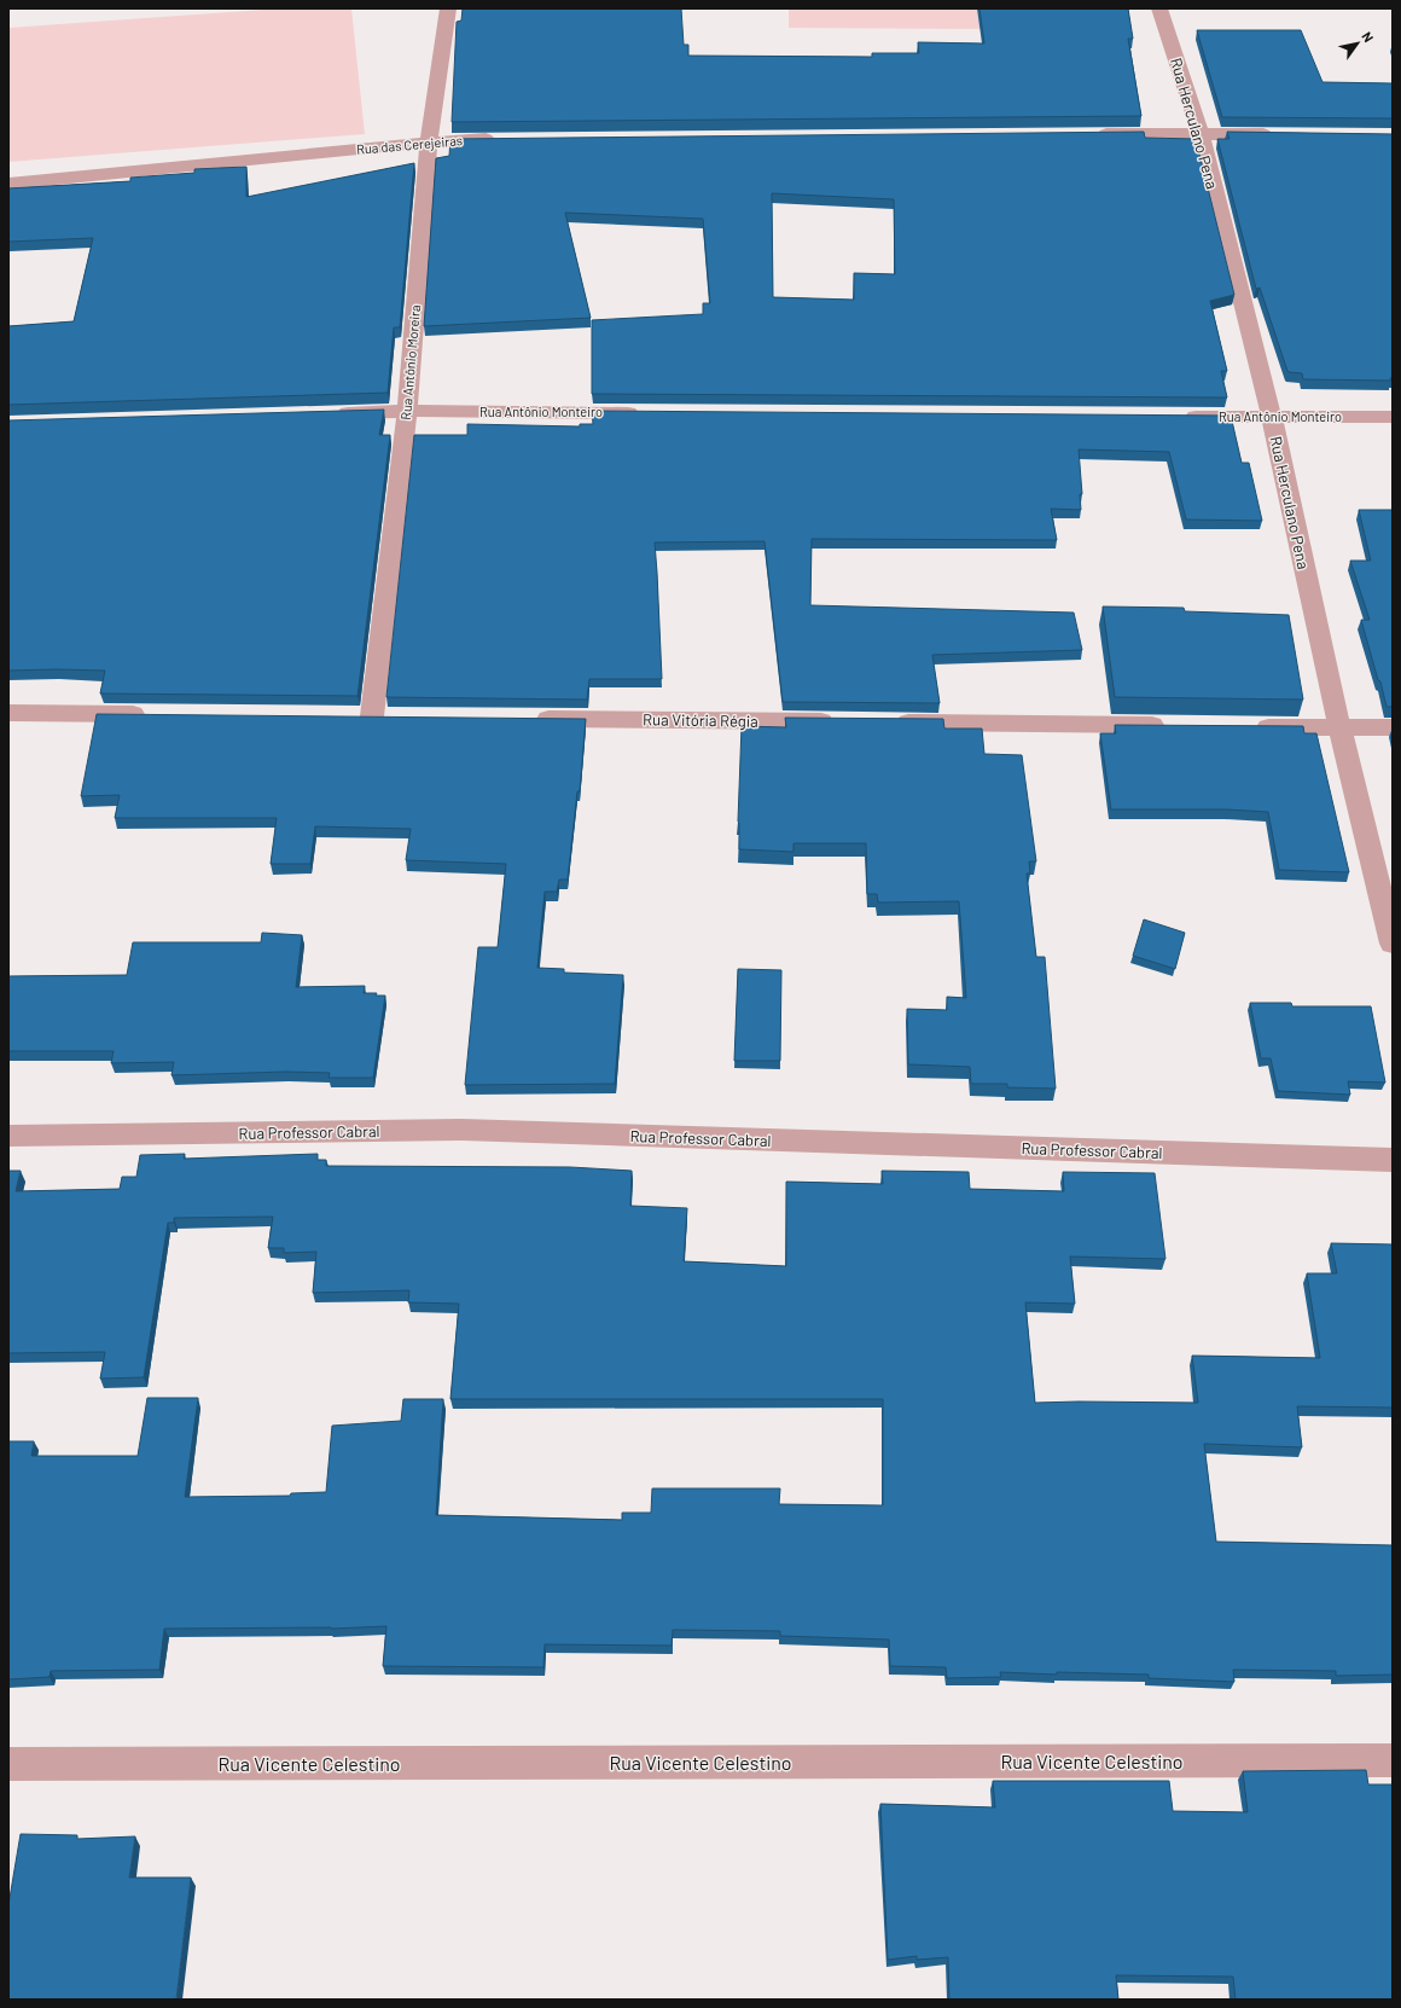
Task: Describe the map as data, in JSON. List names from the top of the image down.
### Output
{
  "streets": {
    "street": [
      "Rua Herculano Pena",
      "Rua das Cerejeiras",
      "Rua Antônio Moreira",
      "Rua Antônio Monteiro",
      "Rua Vitória Régia",
      "Rua Professor Cabral",
      "Rua Vicente Celestino"
    ]
  },
  "crossings": [
    ["Rua Herculano Pena", "Rua Antônio Monteiro"],
    ["Rua das Cerejeiras", "Rua Antônio Moreira"],
    ["Rua Antônio Moreira", "Rua Antônio Monteiro"]
  ],
  "north": "top right"
}
